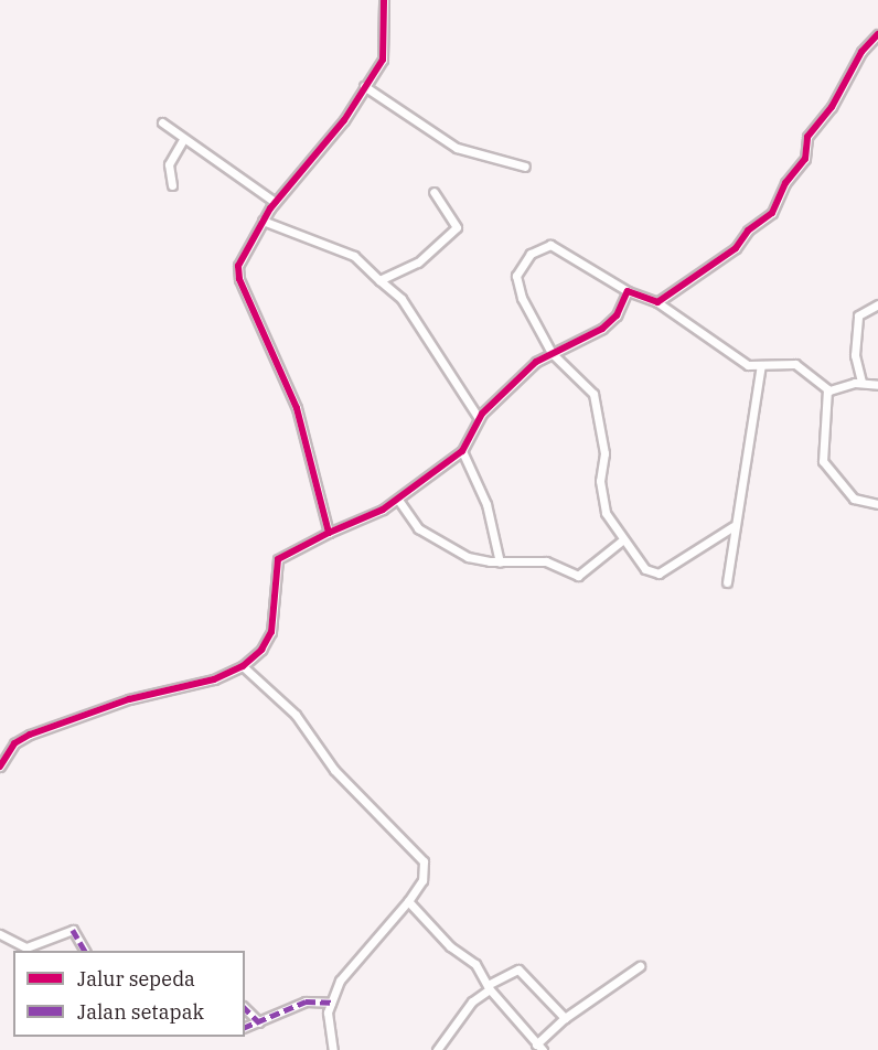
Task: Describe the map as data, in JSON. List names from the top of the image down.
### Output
{
  "legend": ["Jalur sepeda", "Jalan setapak"]
}
